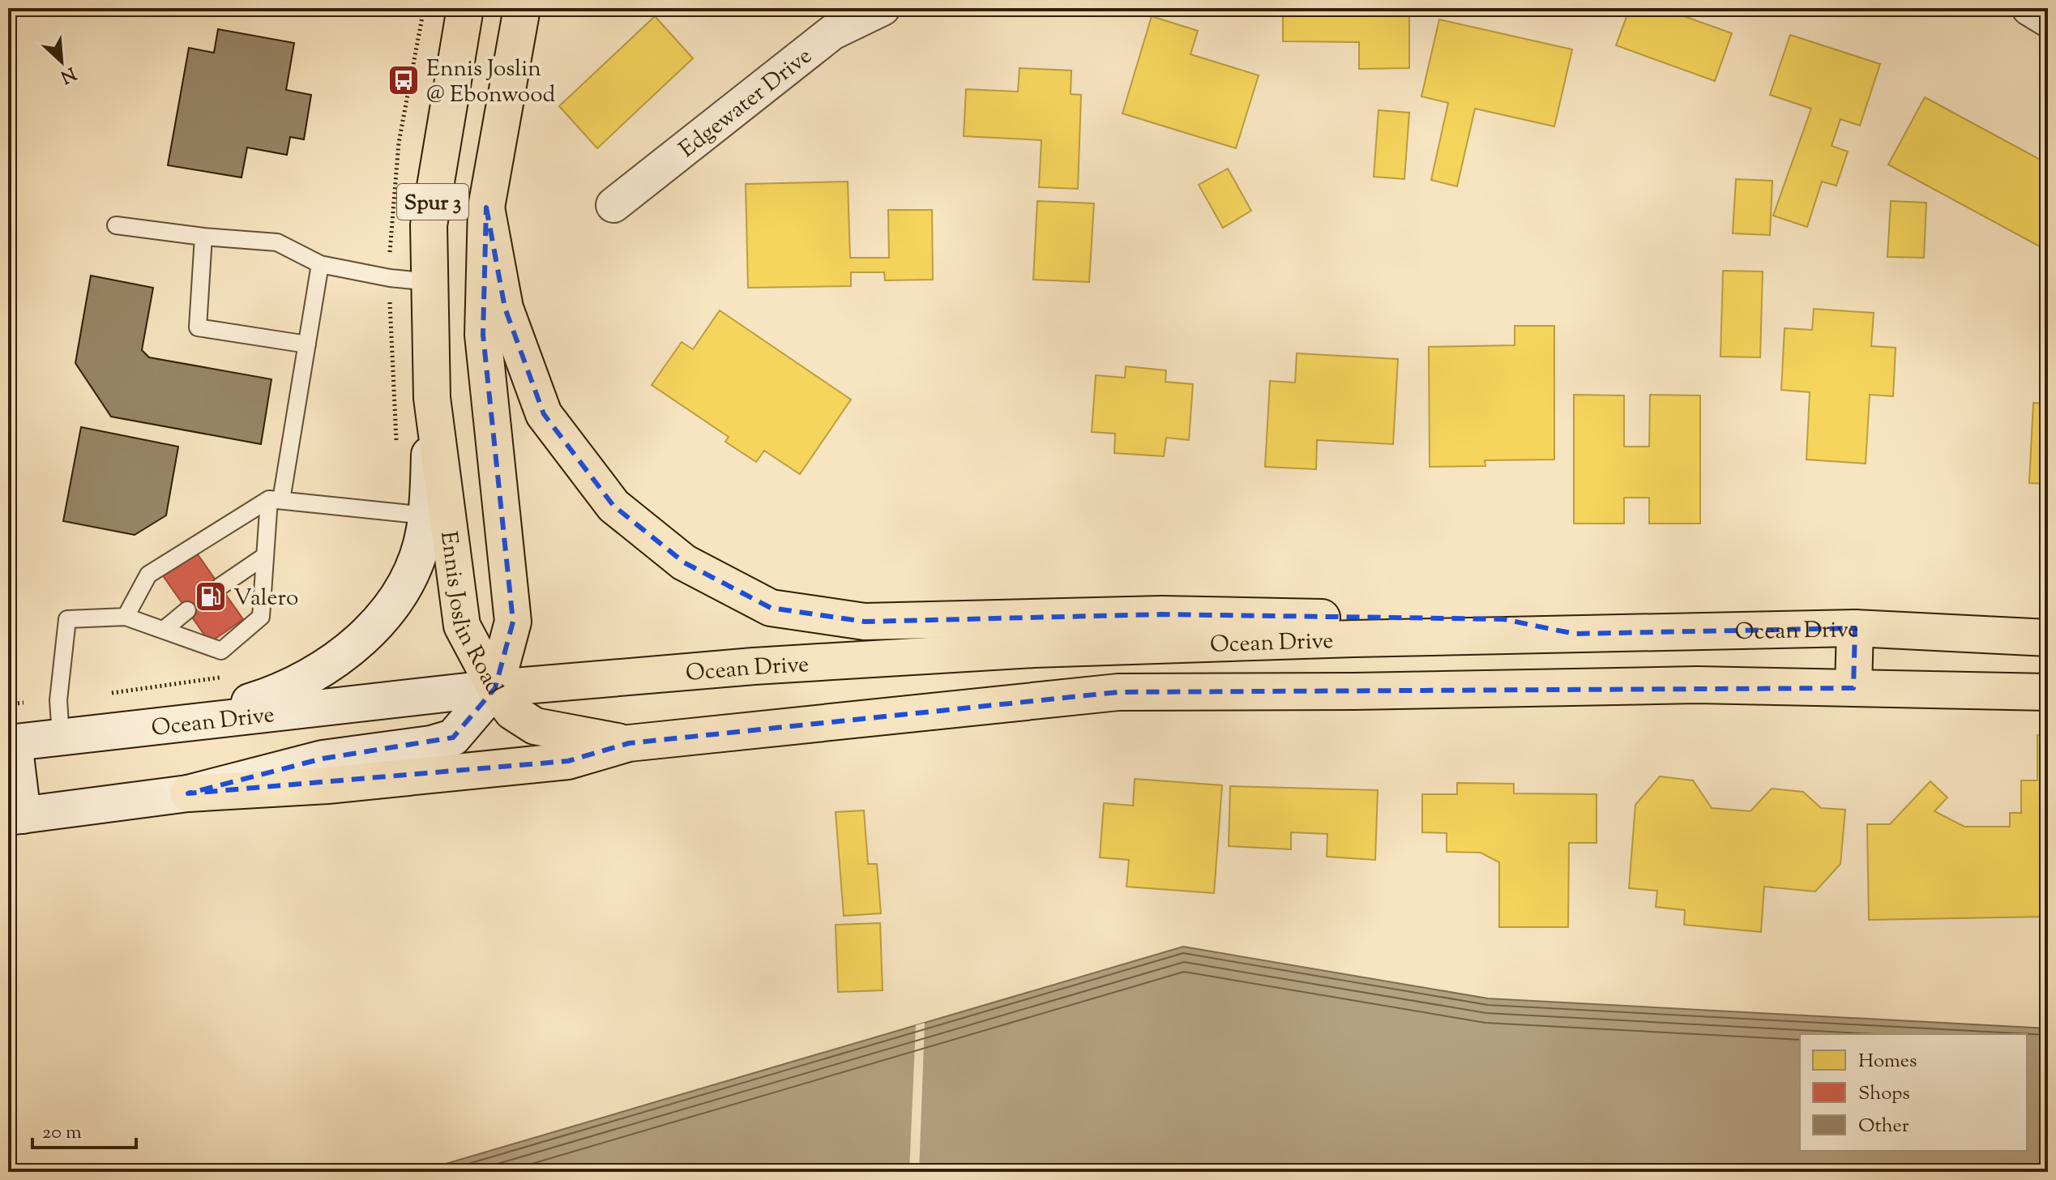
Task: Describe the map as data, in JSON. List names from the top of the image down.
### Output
{
  "streets": {
    "main road": ["Spur 3", "Ennis Joslin Road", "Ocean Drive"],
    "street": ["Edgewater Drive"]
  },
  "crossings": [
    ["Spur 3", "Ennis Joslin Road"],
    ["Spur 3", "Ocean Drive"],
    ["Ennis Joslin Road", "Ocean Drive"]
  ],
  "places": {
    "bus stop": ["Ennis Joslin @ Ebonwood"],
    "fuel station": ["Valero"]
  },
  "legend": ["Homes", "Shops", "Other"],
  "scale_bar": "20 m",
  "north": "bottom right"
}
